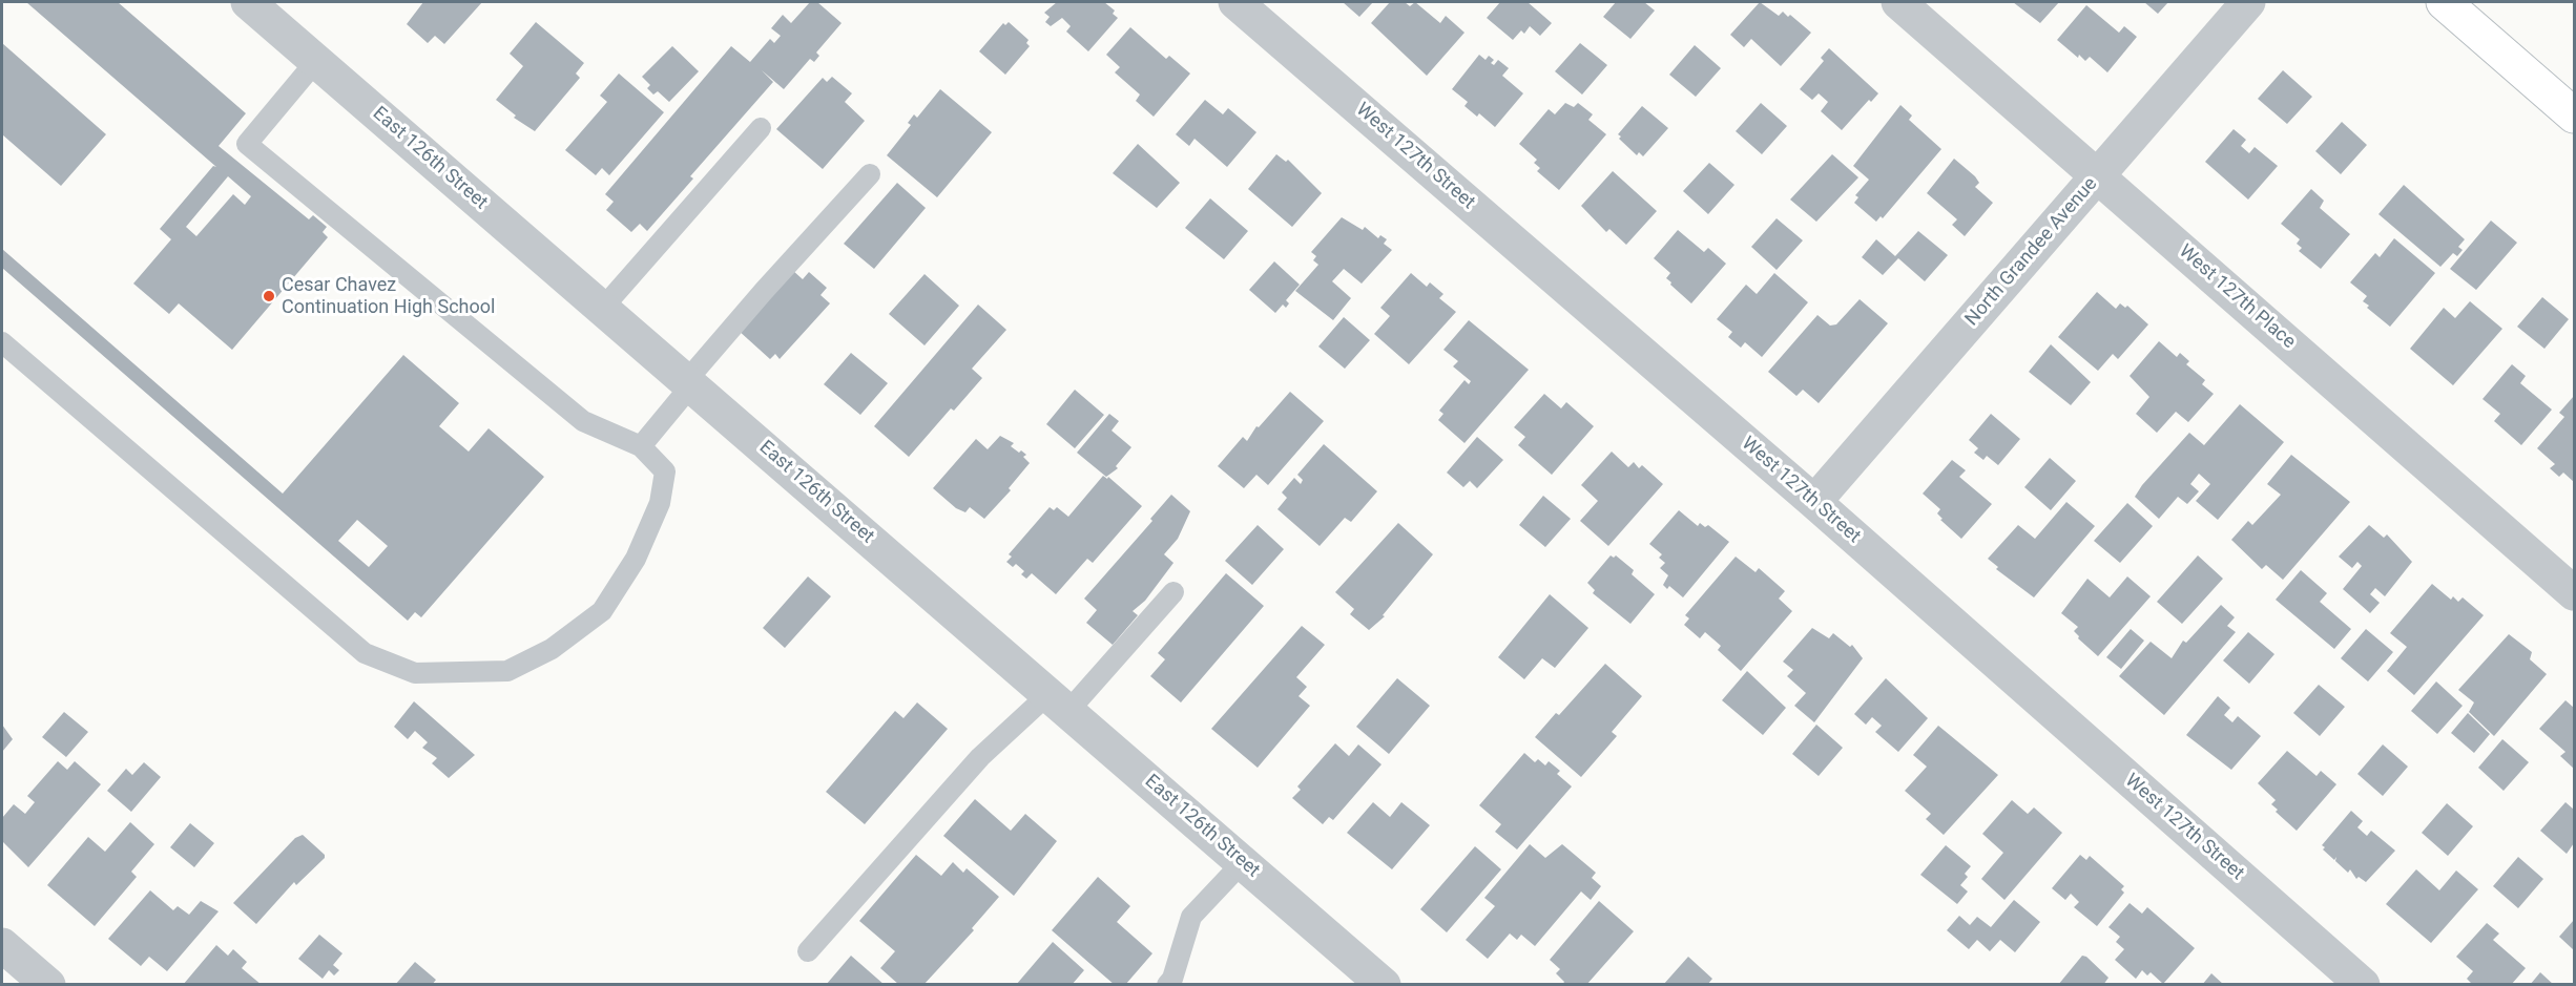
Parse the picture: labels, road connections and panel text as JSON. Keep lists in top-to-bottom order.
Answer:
{
  "streets": {
    "street": [
      "West 127th Street",
      "East 126th Street",
      "North Grandee Avenue",
      "West 127th Place"
    ]
  },
  "crossings": [
    ["West 127th Street", "North Grandee Avenue"],
    ["North Grandee Avenue", "West 127th Place"]
  ],
  "places": ["Cesar Chavez Continuation High School"]
}
